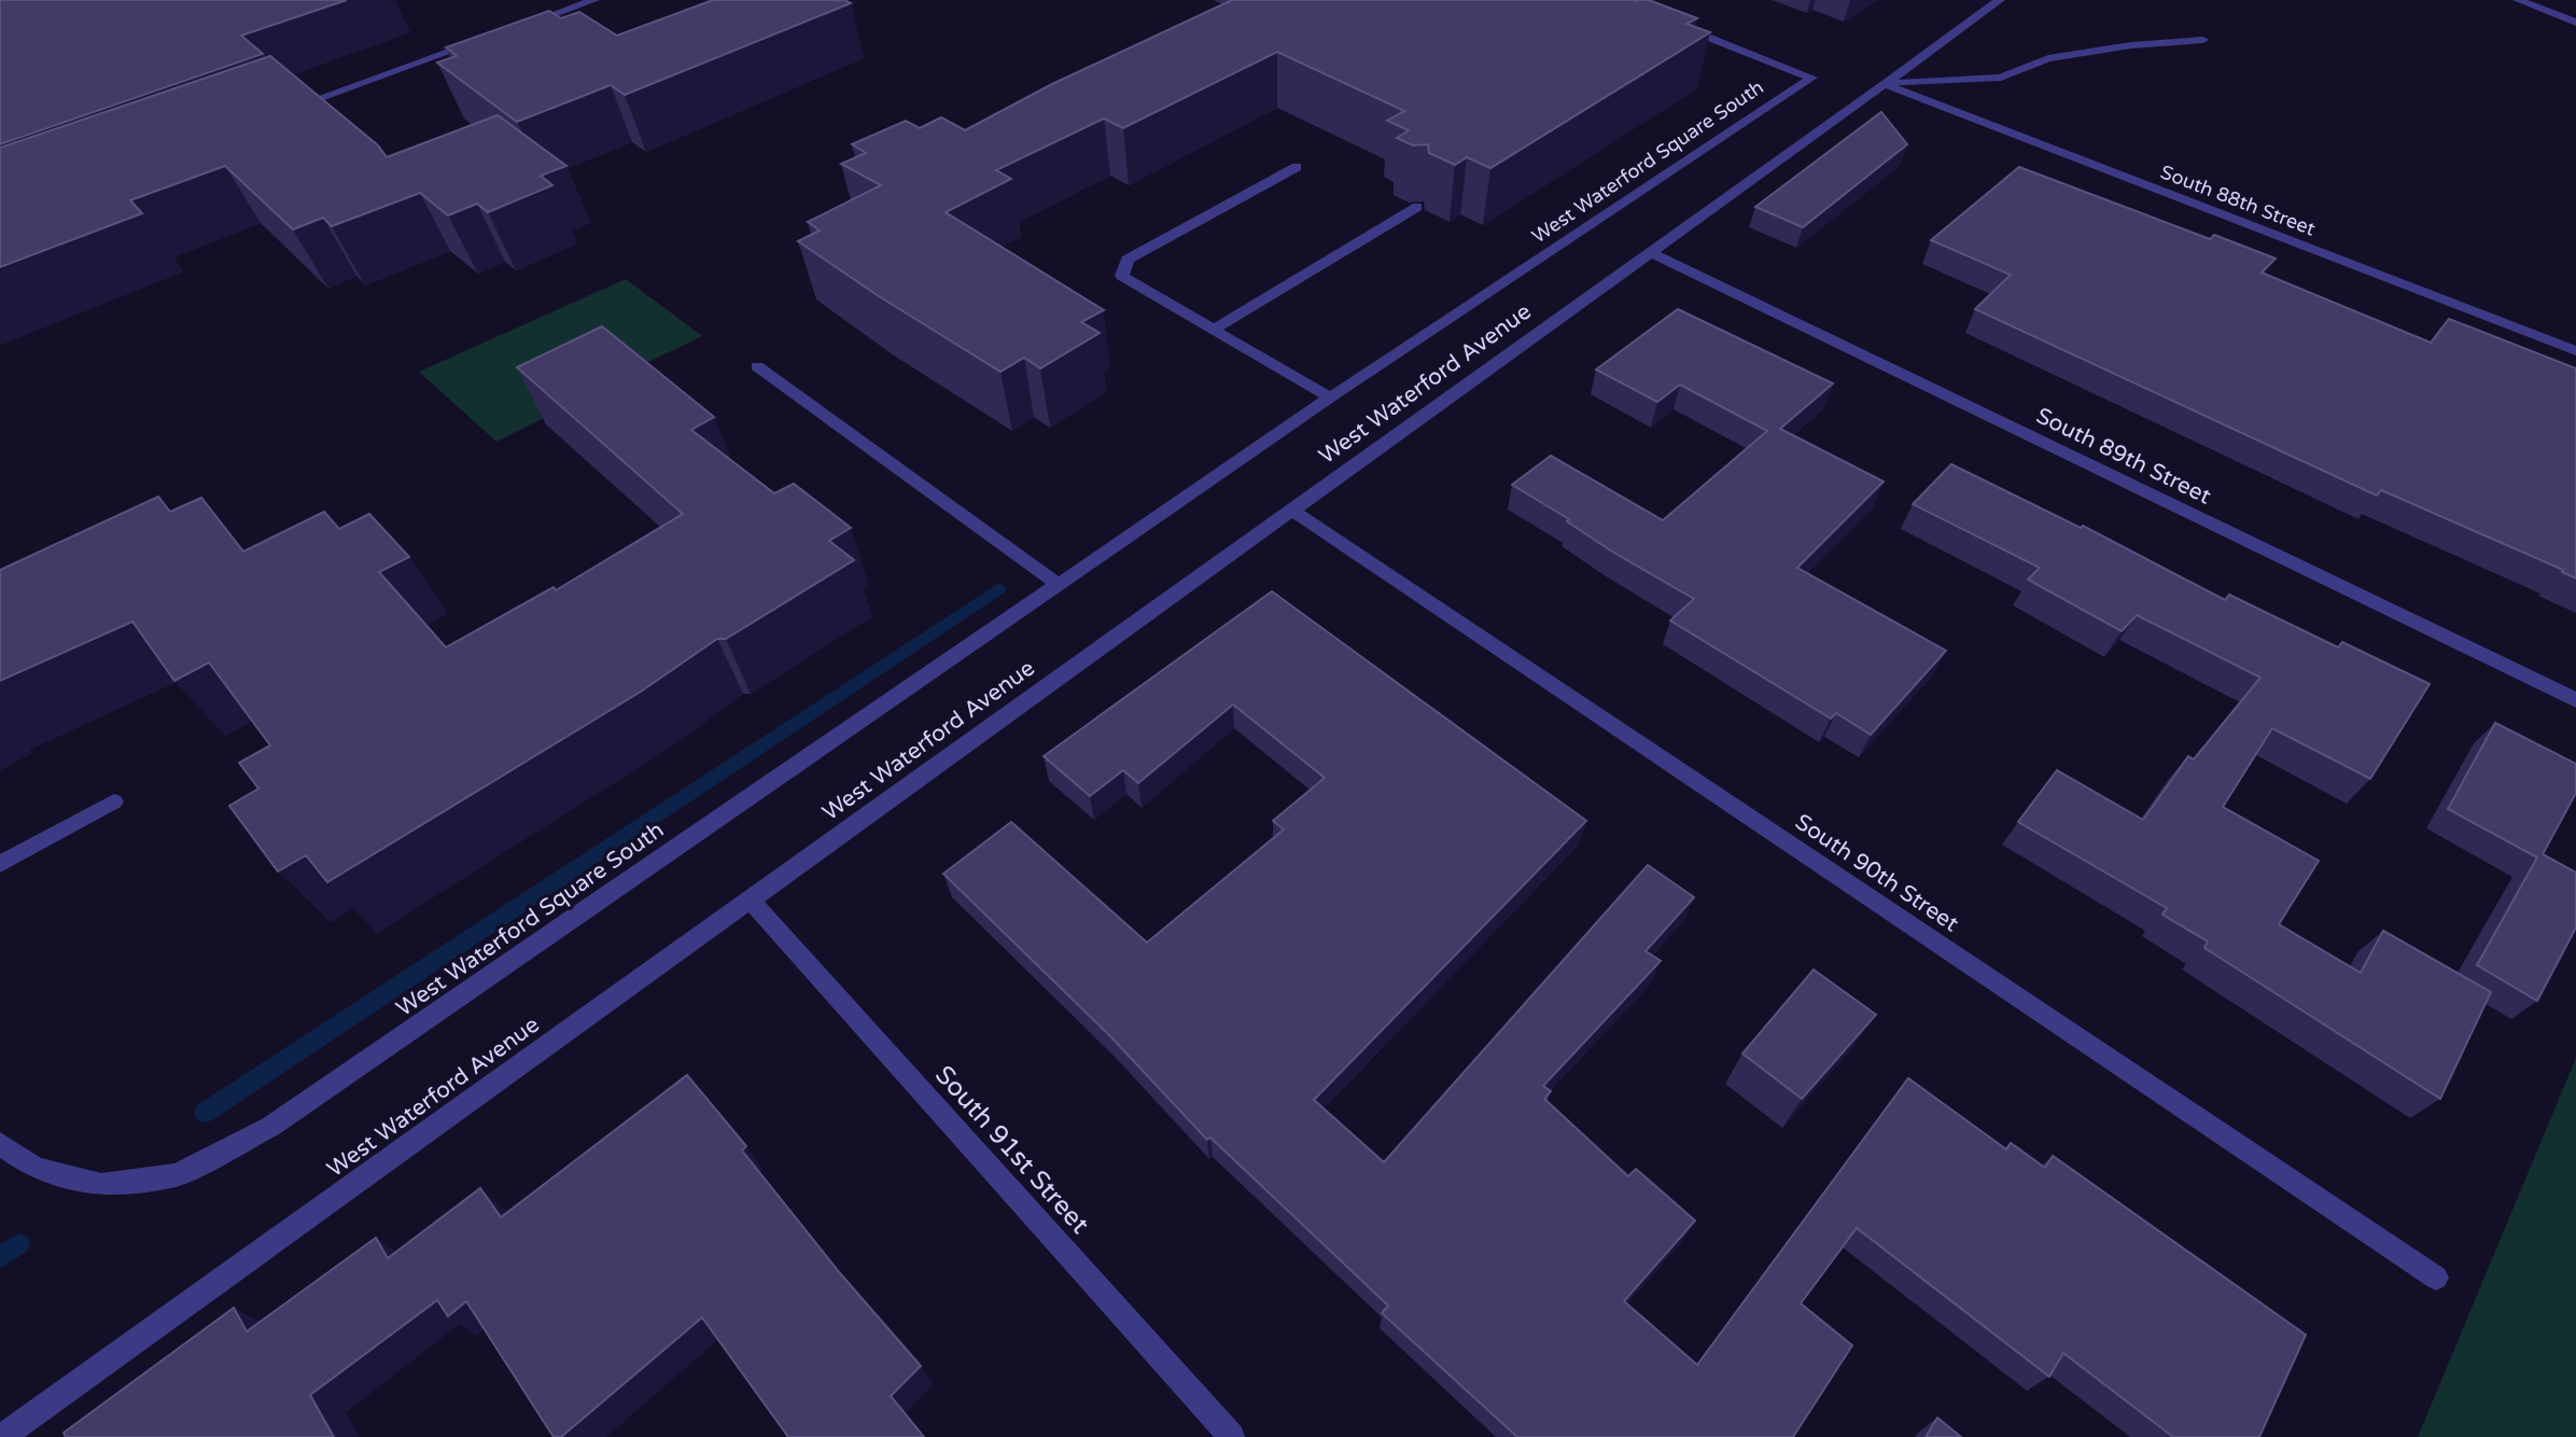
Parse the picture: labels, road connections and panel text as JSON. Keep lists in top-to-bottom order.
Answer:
{
  "streets": {
    "street": [
      "West Waterford Square South",
      "South 88th Street",
      "West Waterford Avenue",
      "South 89th Street",
      "South 90th Street",
      "South 91st Street"
    ]
  },
  "crossings": [
    ["South 88th Street", "West Waterford Avenue"],
    ["West Waterford Avenue", "South 89th Street"],
    ["West Waterford Avenue", "South 90th Street"],
    ["West Waterford Avenue", "South 91st Street"]
  ]
}
